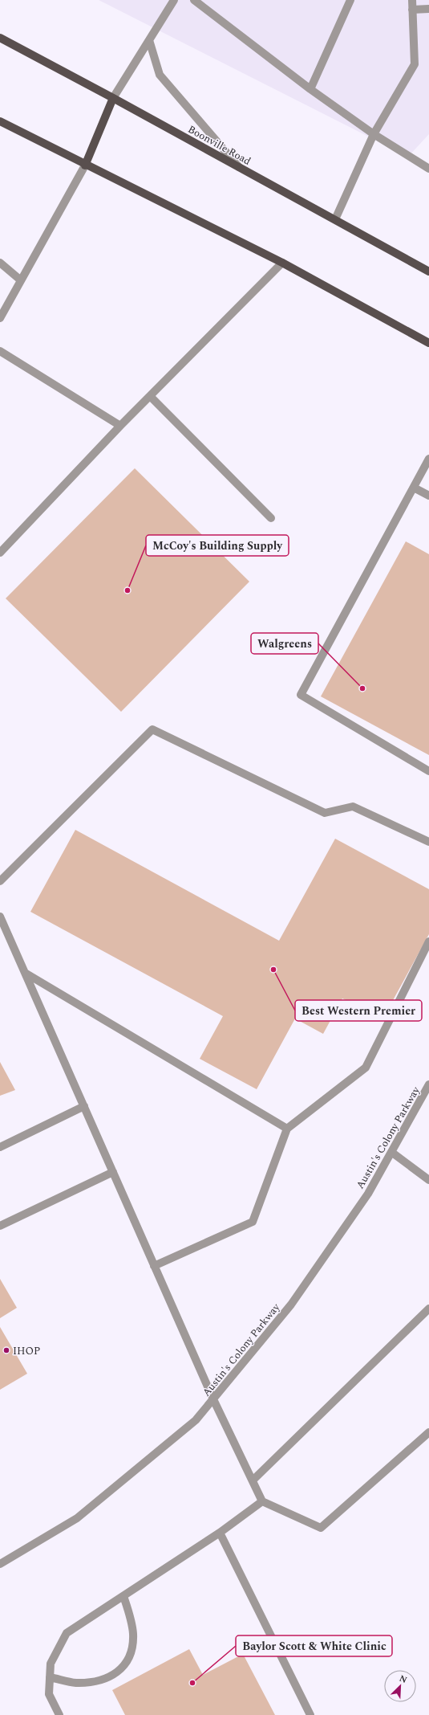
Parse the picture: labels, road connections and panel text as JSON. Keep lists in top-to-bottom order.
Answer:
{
  "streets": {
    "main road": ["Boonville Road"],
    "street": ["Austin's Colony Parkway"]
  },
  "places": [
    "McCoy's Building Supply",
    "Walgreens",
    "Best Western Premier",
    "IHOP",
    "Baylor Scott & White Clinic"
  ],
  "north": "top right"
}
